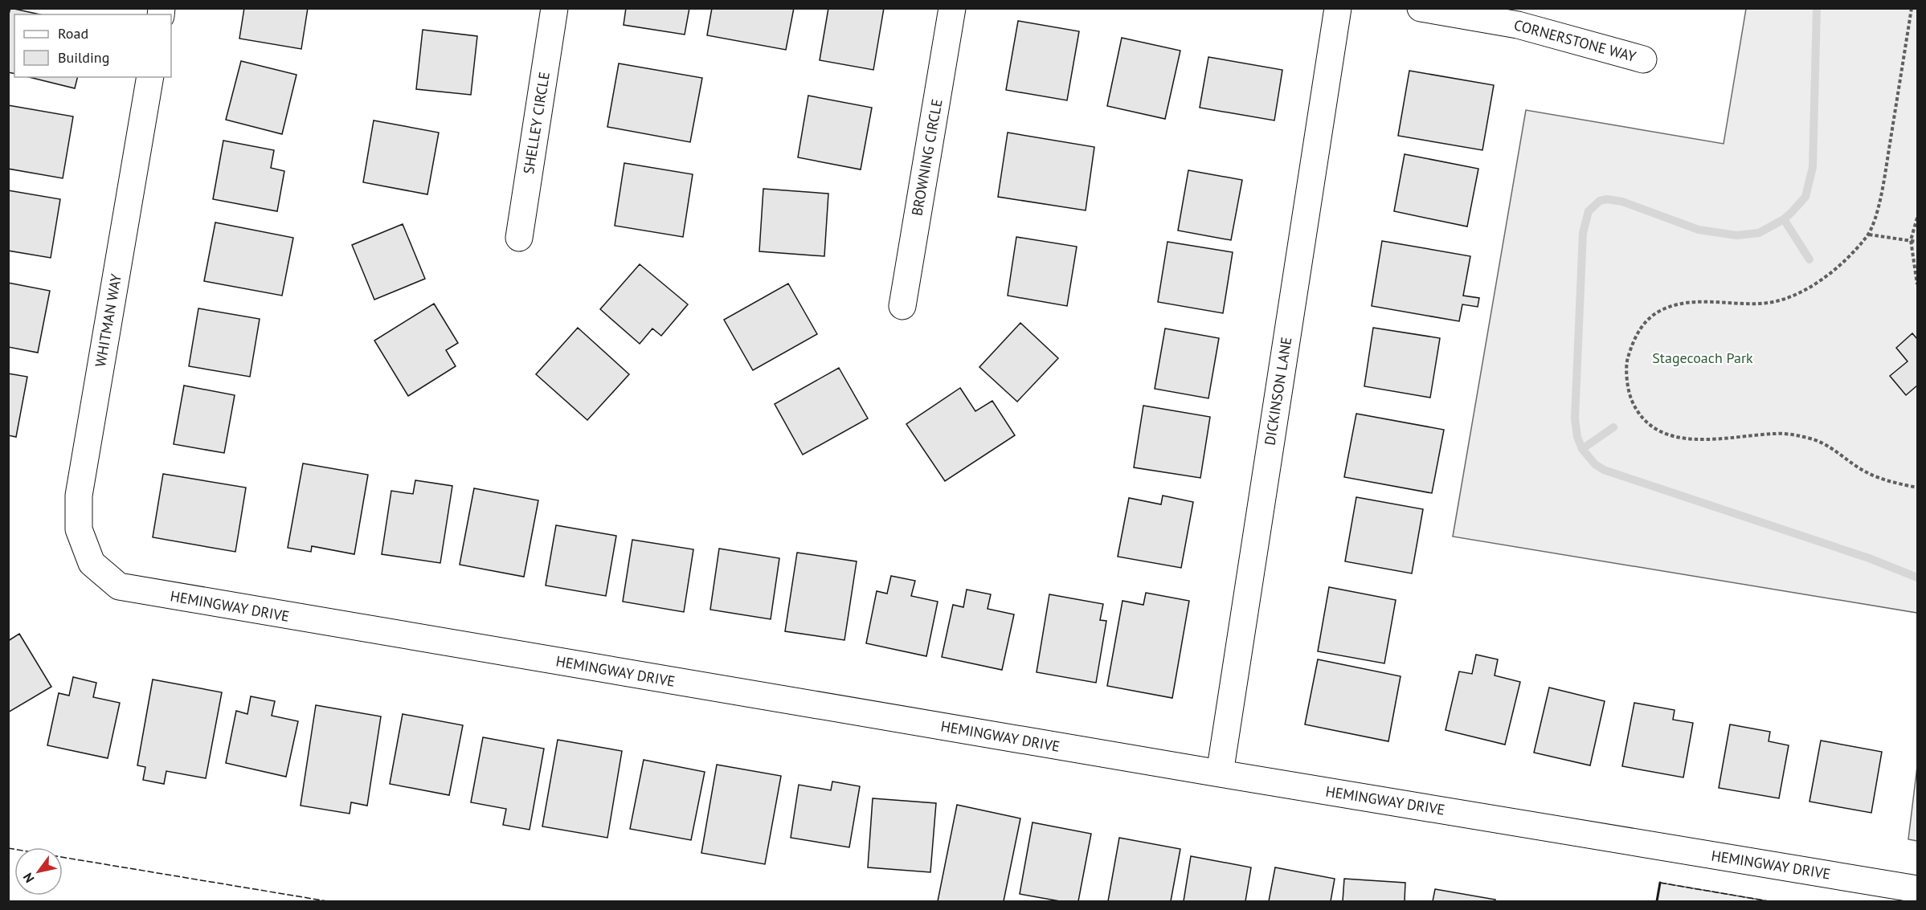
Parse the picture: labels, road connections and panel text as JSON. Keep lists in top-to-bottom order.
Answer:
{
  "streets": {
    "street": [
      "CORNERSTONE WAY",
      "SHELLEY CIRCLE",
      "BROWNING CIRCLE",
      "WHITMAN WAY",
      "DICKINSON LANE",
      "HEMINGWAY DRIVE"
    ]
  },
  "crossings": [
    ["WHITMAN WAY", "HEMINGWAY DRIVE"],
    ["DICKINSON LANE", "HEMINGWAY DRIVE"]
  ],
  "parks": ["Stagecoach Park"],
  "legend": ["Road", "Building"],
  "north": "bottom left"
}
